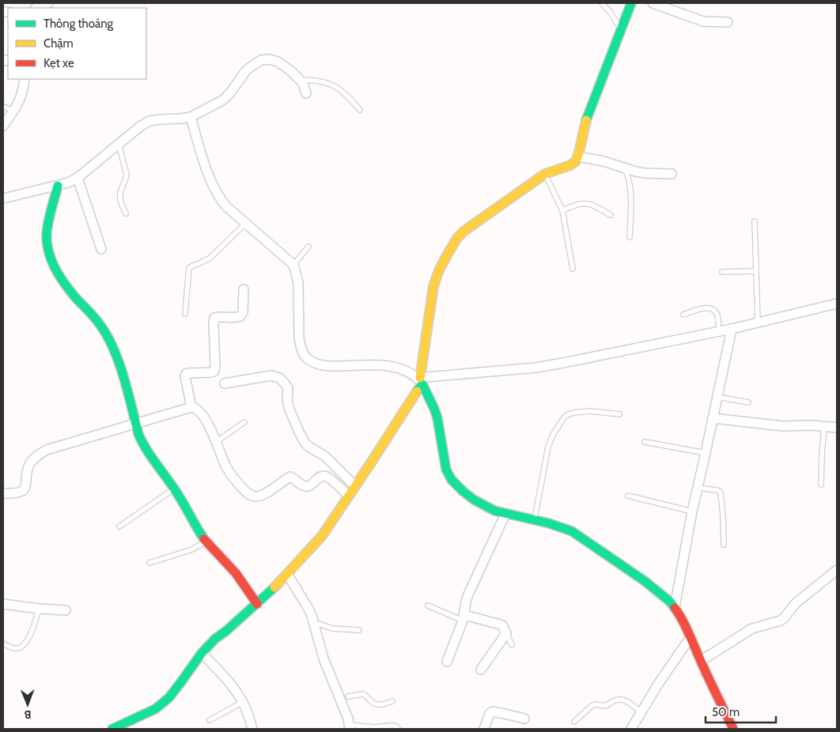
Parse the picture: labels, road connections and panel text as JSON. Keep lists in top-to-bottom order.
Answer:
{
  "legend": ["Thông thoáng", "Chậm", "Kẹt xe"],
  "scale_bar": "50 m",
  "north": "bottom"
}
